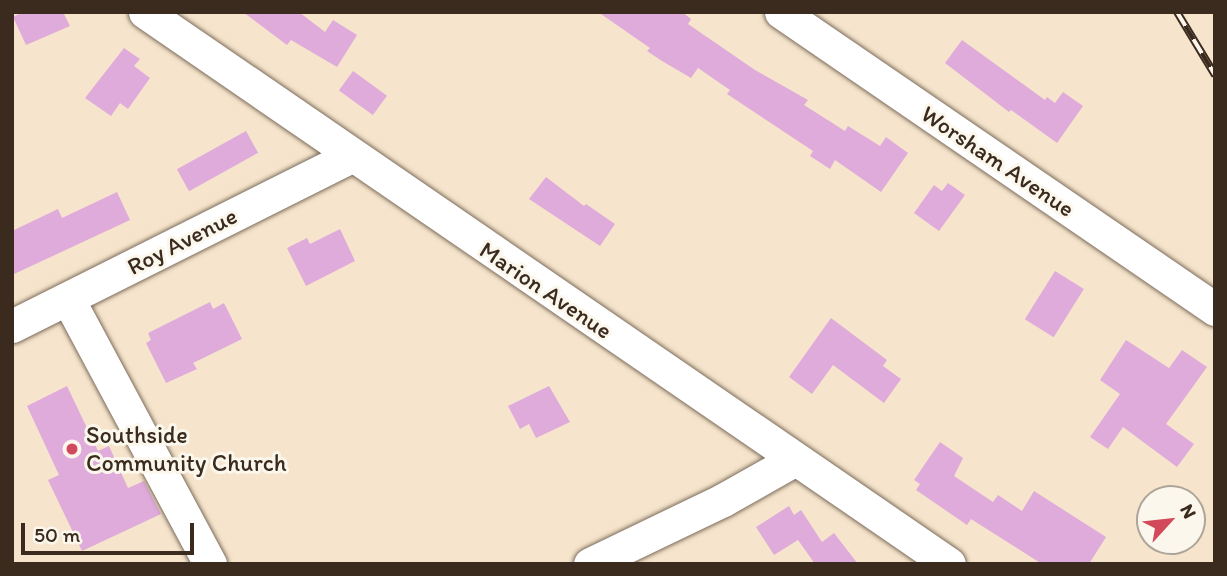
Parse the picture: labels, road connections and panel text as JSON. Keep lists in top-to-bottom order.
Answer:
{
  "streets": {
    "street": ["Worsham Avenue", "Roy Avenue", "Marion Avenue"]
  },
  "crossings": [
    ["Roy Avenue", "Marion Avenue"]
  ],
  "places": ["Southside Community Church"],
  "scale_bar": "50 m",
  "north": "top right"
}
